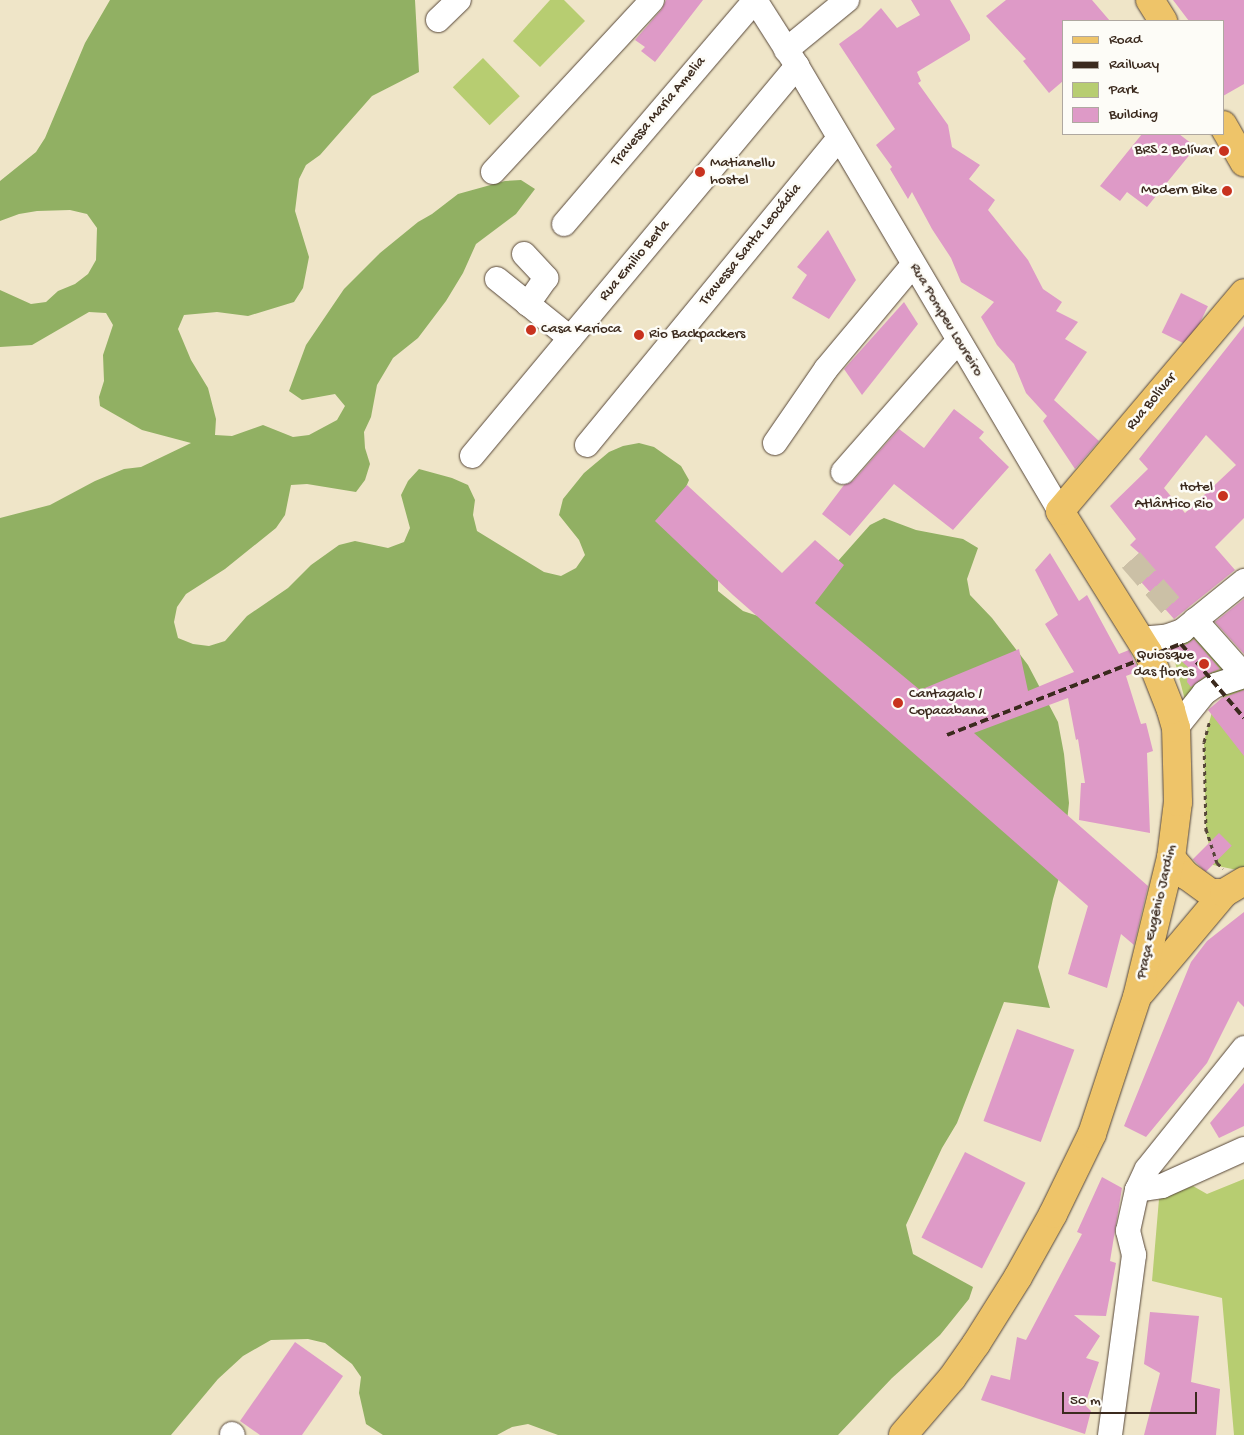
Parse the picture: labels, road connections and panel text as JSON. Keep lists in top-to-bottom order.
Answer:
{
  "streets": {
    "main road": ["Rua Pompeu Loureiro", "Rua Bolívar", "Praça Eugênio Jardim"],
    "street": ["Travessa Maria Amelia", "Travessa Santa Leocádia", "Rua Emilio Berla"]
  },
  "crossings": [
    ["Travessa Maria Amelia", "Rua Pompeu Loureiro"],
    ["Travessa Santa Leocádia", "Rua Pompeu Loureiro"],
    ["Rua Emilio Berla", "Rua Pompeu Loureiro"],
    ["Rua Pompeu Loureiro", "Rua Bolívar"],
    ["Rua Pompeu Loureiro", "Praça Eugênio Jardim"]
  ],
  "places": [
    "BRS 2 Bolívar",
    "Matianellu hostel",
    "Modern Bike",
    "Casa Karioca",
    "Rio Backpackers",
    "Hotel Atlântico Rio",
    "Quiosque das flores",
    "Cantagalo / Copacabana"
  ],
  "legend": [
    "Road",
    "Railway",
    "Park",
    "Building"
  ],
  "scale_bar": "50 m"
}
